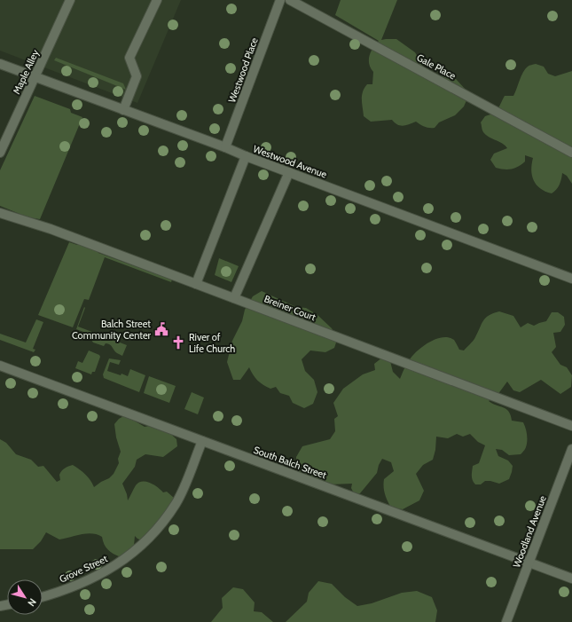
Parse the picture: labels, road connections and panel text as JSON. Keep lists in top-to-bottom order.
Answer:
{
  "streets": {
    "street": [
      "Gale Place",
      "Westwood Place",
      "Maple Alley",
      "Westwood Avenue",
      "Breiner Court",
      "South Balch Street",
      "Woodland Avenue",
      "Grove Street"
    ]
  },
  "crossings": [
    ["Westwood Place", "Westwood Avenue"],
    ["Maple Alley", "Westwood Avenue"],
    ["South Balch Street", "Woodland Avenue"],
    ["South Balch Street", "Grove Street"]
  ],
  "places": {
    "public building": ["Balch Street Community Center"],
    "church": ["River of Life Church"]
  },
  "north": "bottom right"
}
